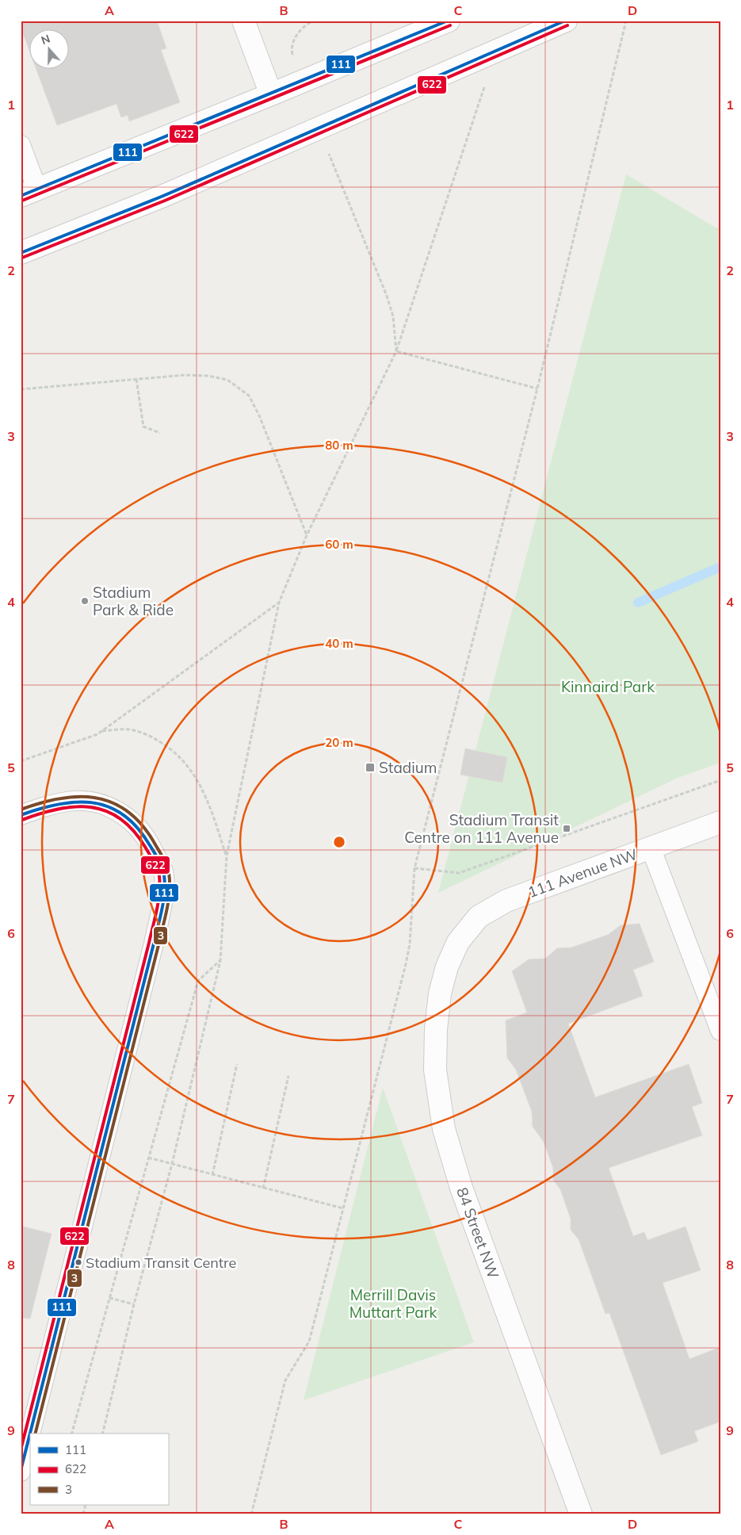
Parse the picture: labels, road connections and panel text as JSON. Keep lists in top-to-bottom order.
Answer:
{
  "streets": {
    "main road": ["111 Avenue NW", "84 Street NW"]
  },
  "crossings": [
    ["111 Avenue NW", "84 Street NW"]
  ],
  "parks": ["Kinnaird Park", "Merrill Davis Muttart Park"],
  "places": {
    "other": ["Stadium Park & Ride", "Stadium Transit Centre"],
    "transit": ["Stadium", "Stadium Transit Centre on 111 Avenue"]
  },
  "lines": ["transit line 111", "transit line 622", "transit line 3"],
  "legend": ["111", "622", "3"],
  "north": "top",
  "grid": {
    "columns": [
      "A",
      "B",
      "C",
      "D"
    ],
    "rows": [
      "1",
      "2",
      "3",
      "4",
      "5",
      "6",
      "7",
      "8",
      "9"
    ]
  },
  "rings": [
    "80 m",
    "60 m",
    "40 m",
    "20 m"
  ]
}
